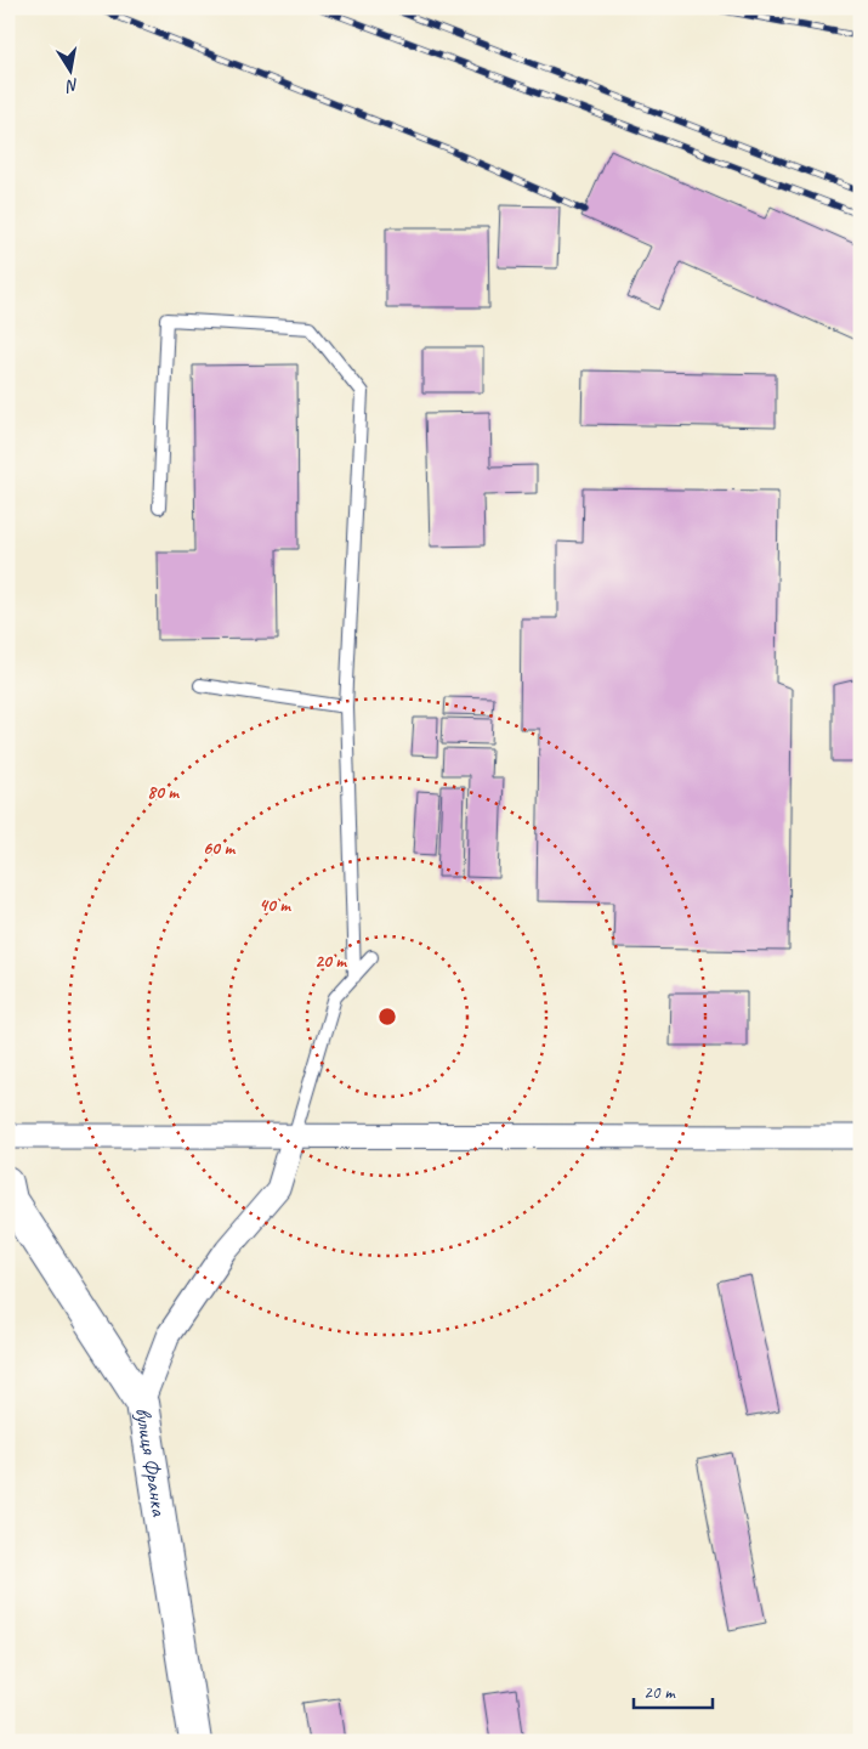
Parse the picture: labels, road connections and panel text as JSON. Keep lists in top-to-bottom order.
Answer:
{
  "streets": {
    "main road": ["вулиця Франка"]
  },
  "scale_bar": "20 m",
  "north": "bottom",
  "rings": [
    "80 m",
    "60 m",
    "40 m",
    "20 m"
  ]
}
